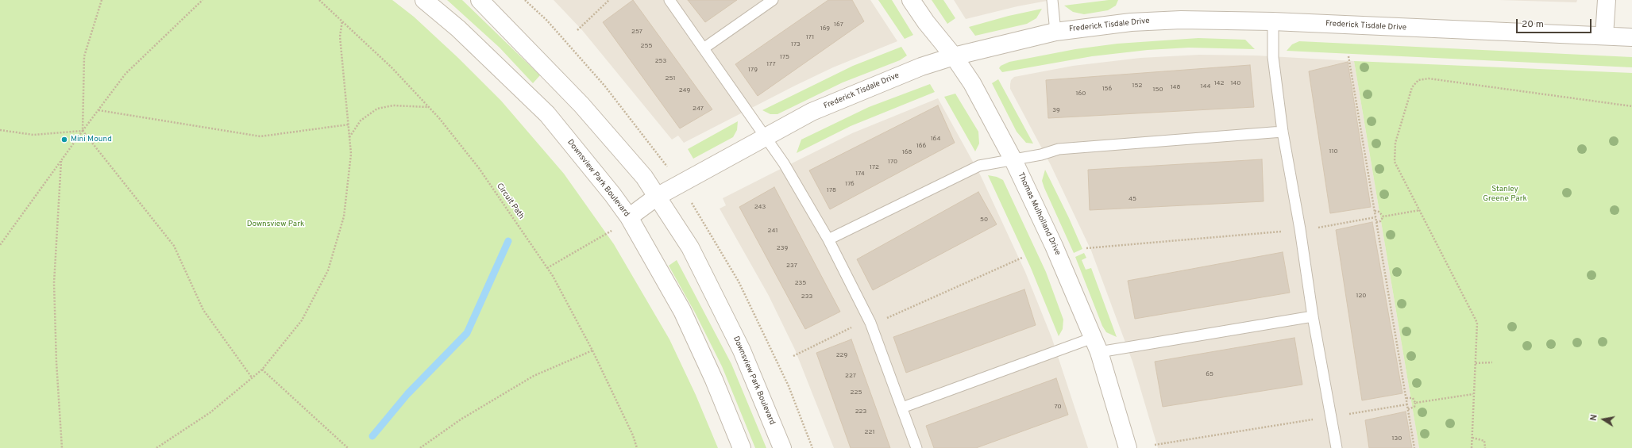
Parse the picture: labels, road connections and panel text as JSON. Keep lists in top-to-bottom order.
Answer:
{
  "streets": {
    "street": ["Frederick Tisdale Drive", "Downsview Park Boulevard", "Thomas Mulholland Drive"],
    "path": ["Circuit Path"]
  },
  "crossings": [
    ["Frederick Tisdale Drive", "Downsview Park Boulevard"],
    ["Frederick Tisdale Drive", "Thomas Mulholland Drive"]
  ],
  "parks": ["Stanley Greene Park", "Downsview Park"],
  "places": ["Mini Mound"],
  "house_numbers": [
    "167",
    "169",
    "257",
    "171",
    "173",
    "255",
    "175",
    "253",
    "177",
    "179",
    "251",
    "142",
    "140",
    "152",
    "144",
    "148",
    "156",
    "150",
    "249",
    "160",
    "247",
    "39",
    "164",
    "166",
    "110",
    "168",
    "170",
    "172",
    "174",
    "176",
    "178",
    "45",
    "243",
    "50",
    "241",
    "239",
    "237",
    "235",
    "120",
    "233",
    "229",
    "65",
    "227",
    "225",
    "70",
    "223",
    "221",
    "130"
  ],
  "scale_bar": "20 m",
  "north": "left"
}
